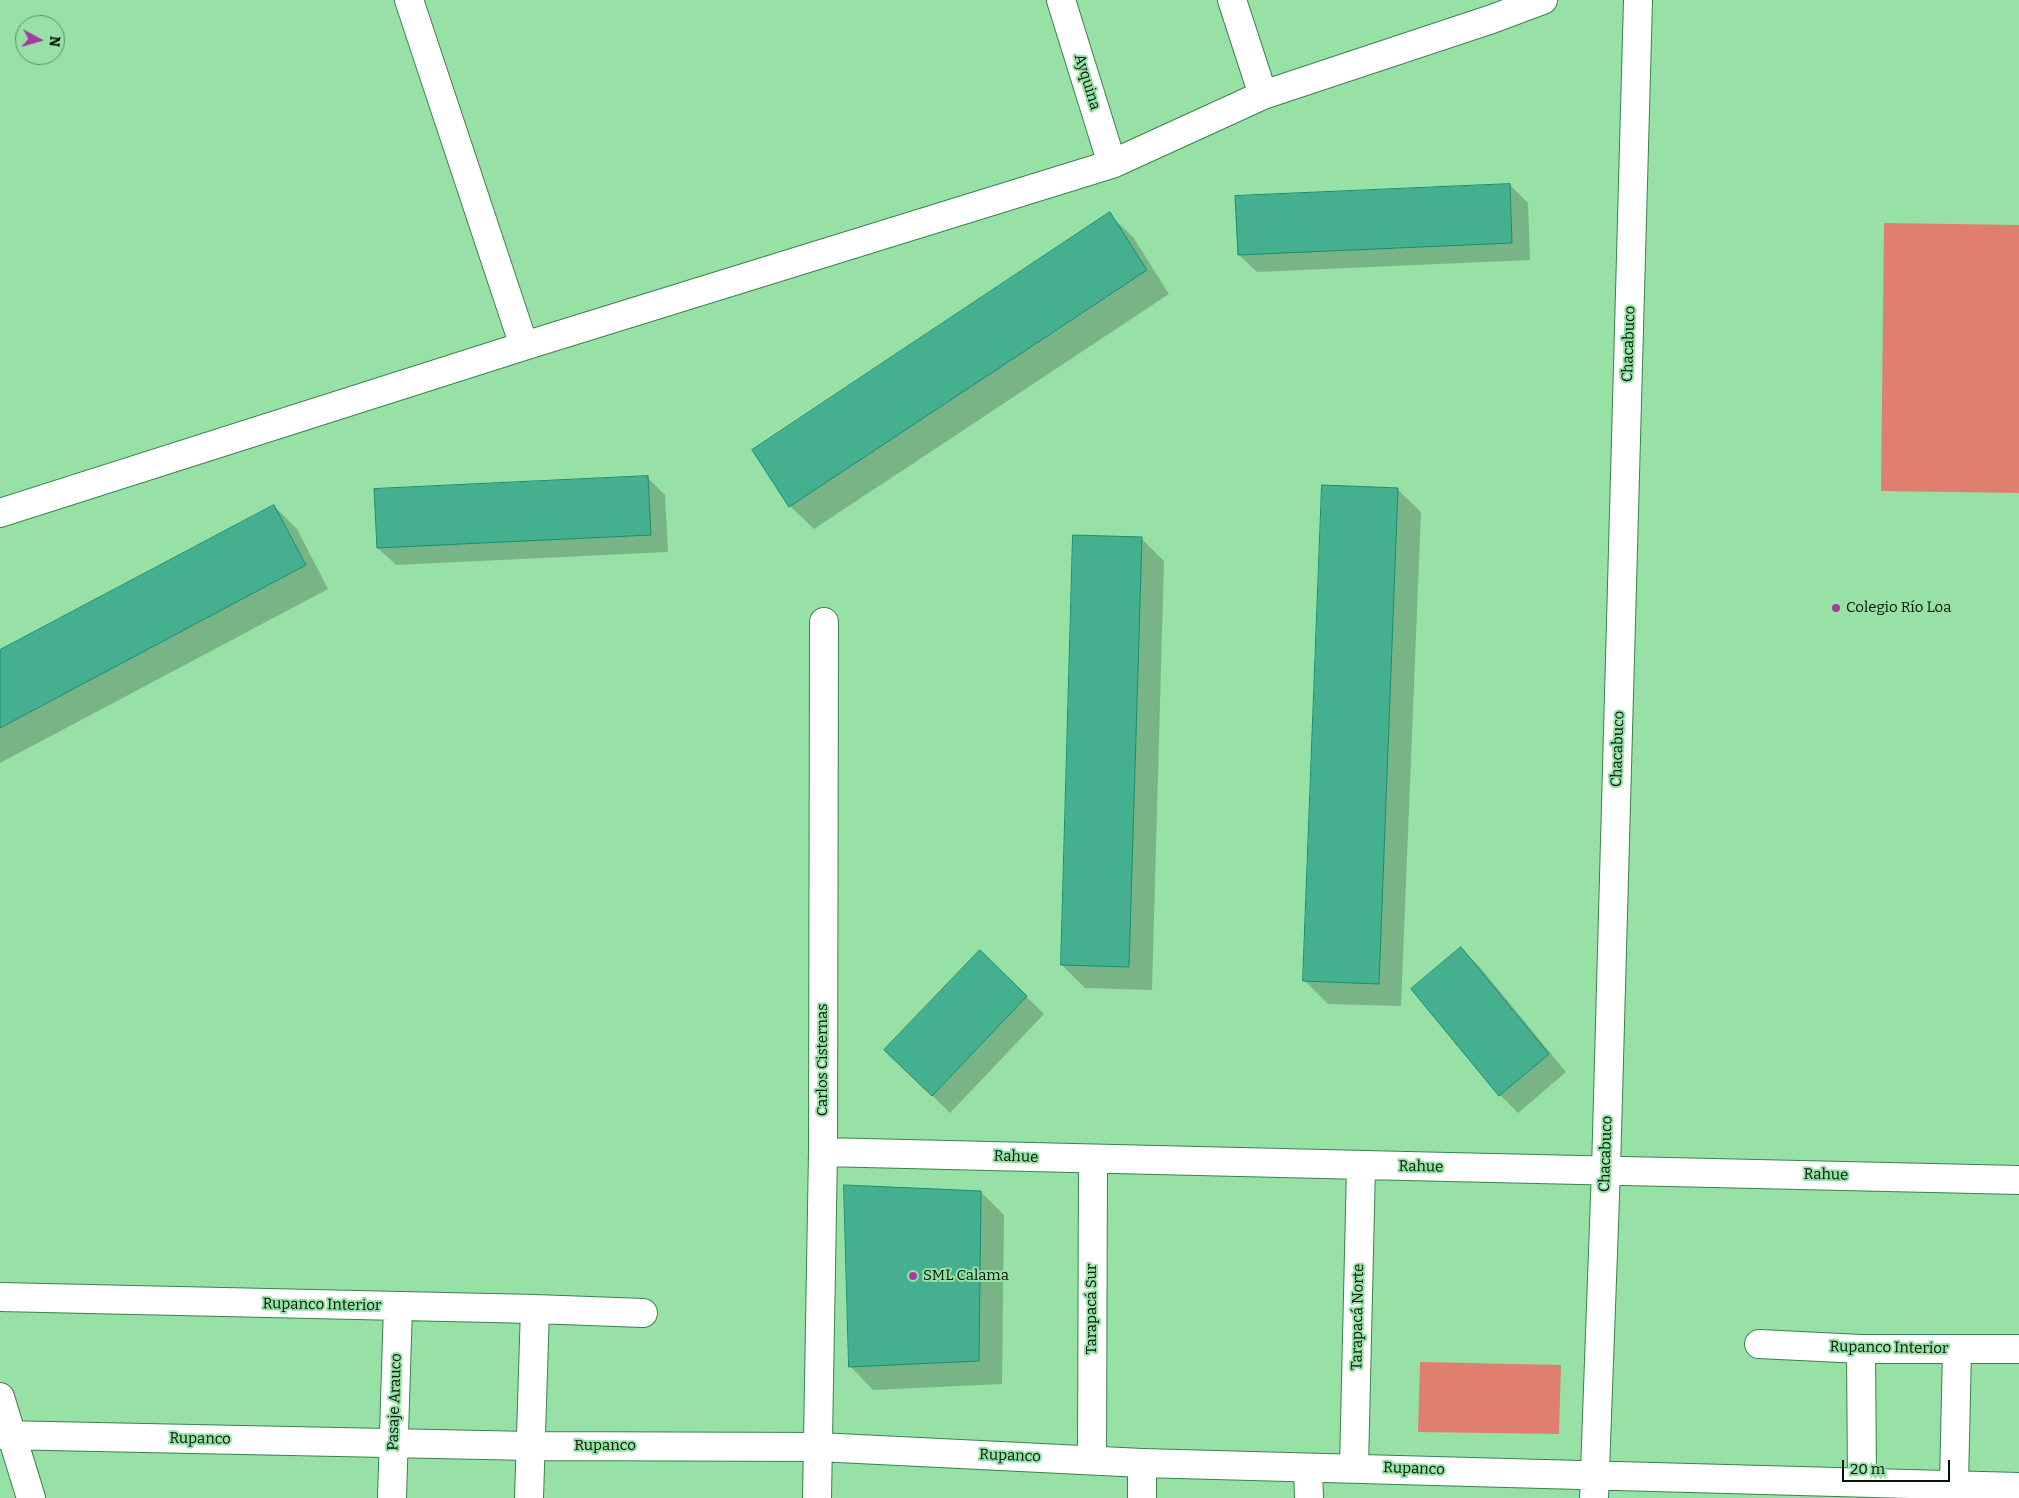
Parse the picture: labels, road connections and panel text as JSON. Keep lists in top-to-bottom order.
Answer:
{
  "streets": {
    "street": [
      "Ayquina",
      "Chacabuco",
      "Carlos Cisternas",
      "Rahue",
      "Rupanco Interior",
      "Tarapacá Sur",
      "Tarapacá Norte",
      "Pasaje Arauco",
      "Rupanco"
    ]
  },
  "crossings": [
    ["Chacabuco", "Rahue"],
    ["Chacabuco", "Rupanco"],
    ["Carlos Cisternas", "Rahue"],
    ["Carlos Cisternas", "Rupanco"],
    ["Rahue", "Tarapacá Sur"],
    ["Rahue", "Tarapacá Norte"],
    ["Rupanco Interior", "Pasaje Arauco"],
    ["Tarapacá Sur", "Rupanco"],
    ["Tarapacá Norte", "Rupanco"],
    ["Pasaje Arauco", "Rupanco"]
  ],
  "places": ["Colegio Río Loa", "SML Calama"],
  "scale_bar": "20 m",
  "north": "right"
}
